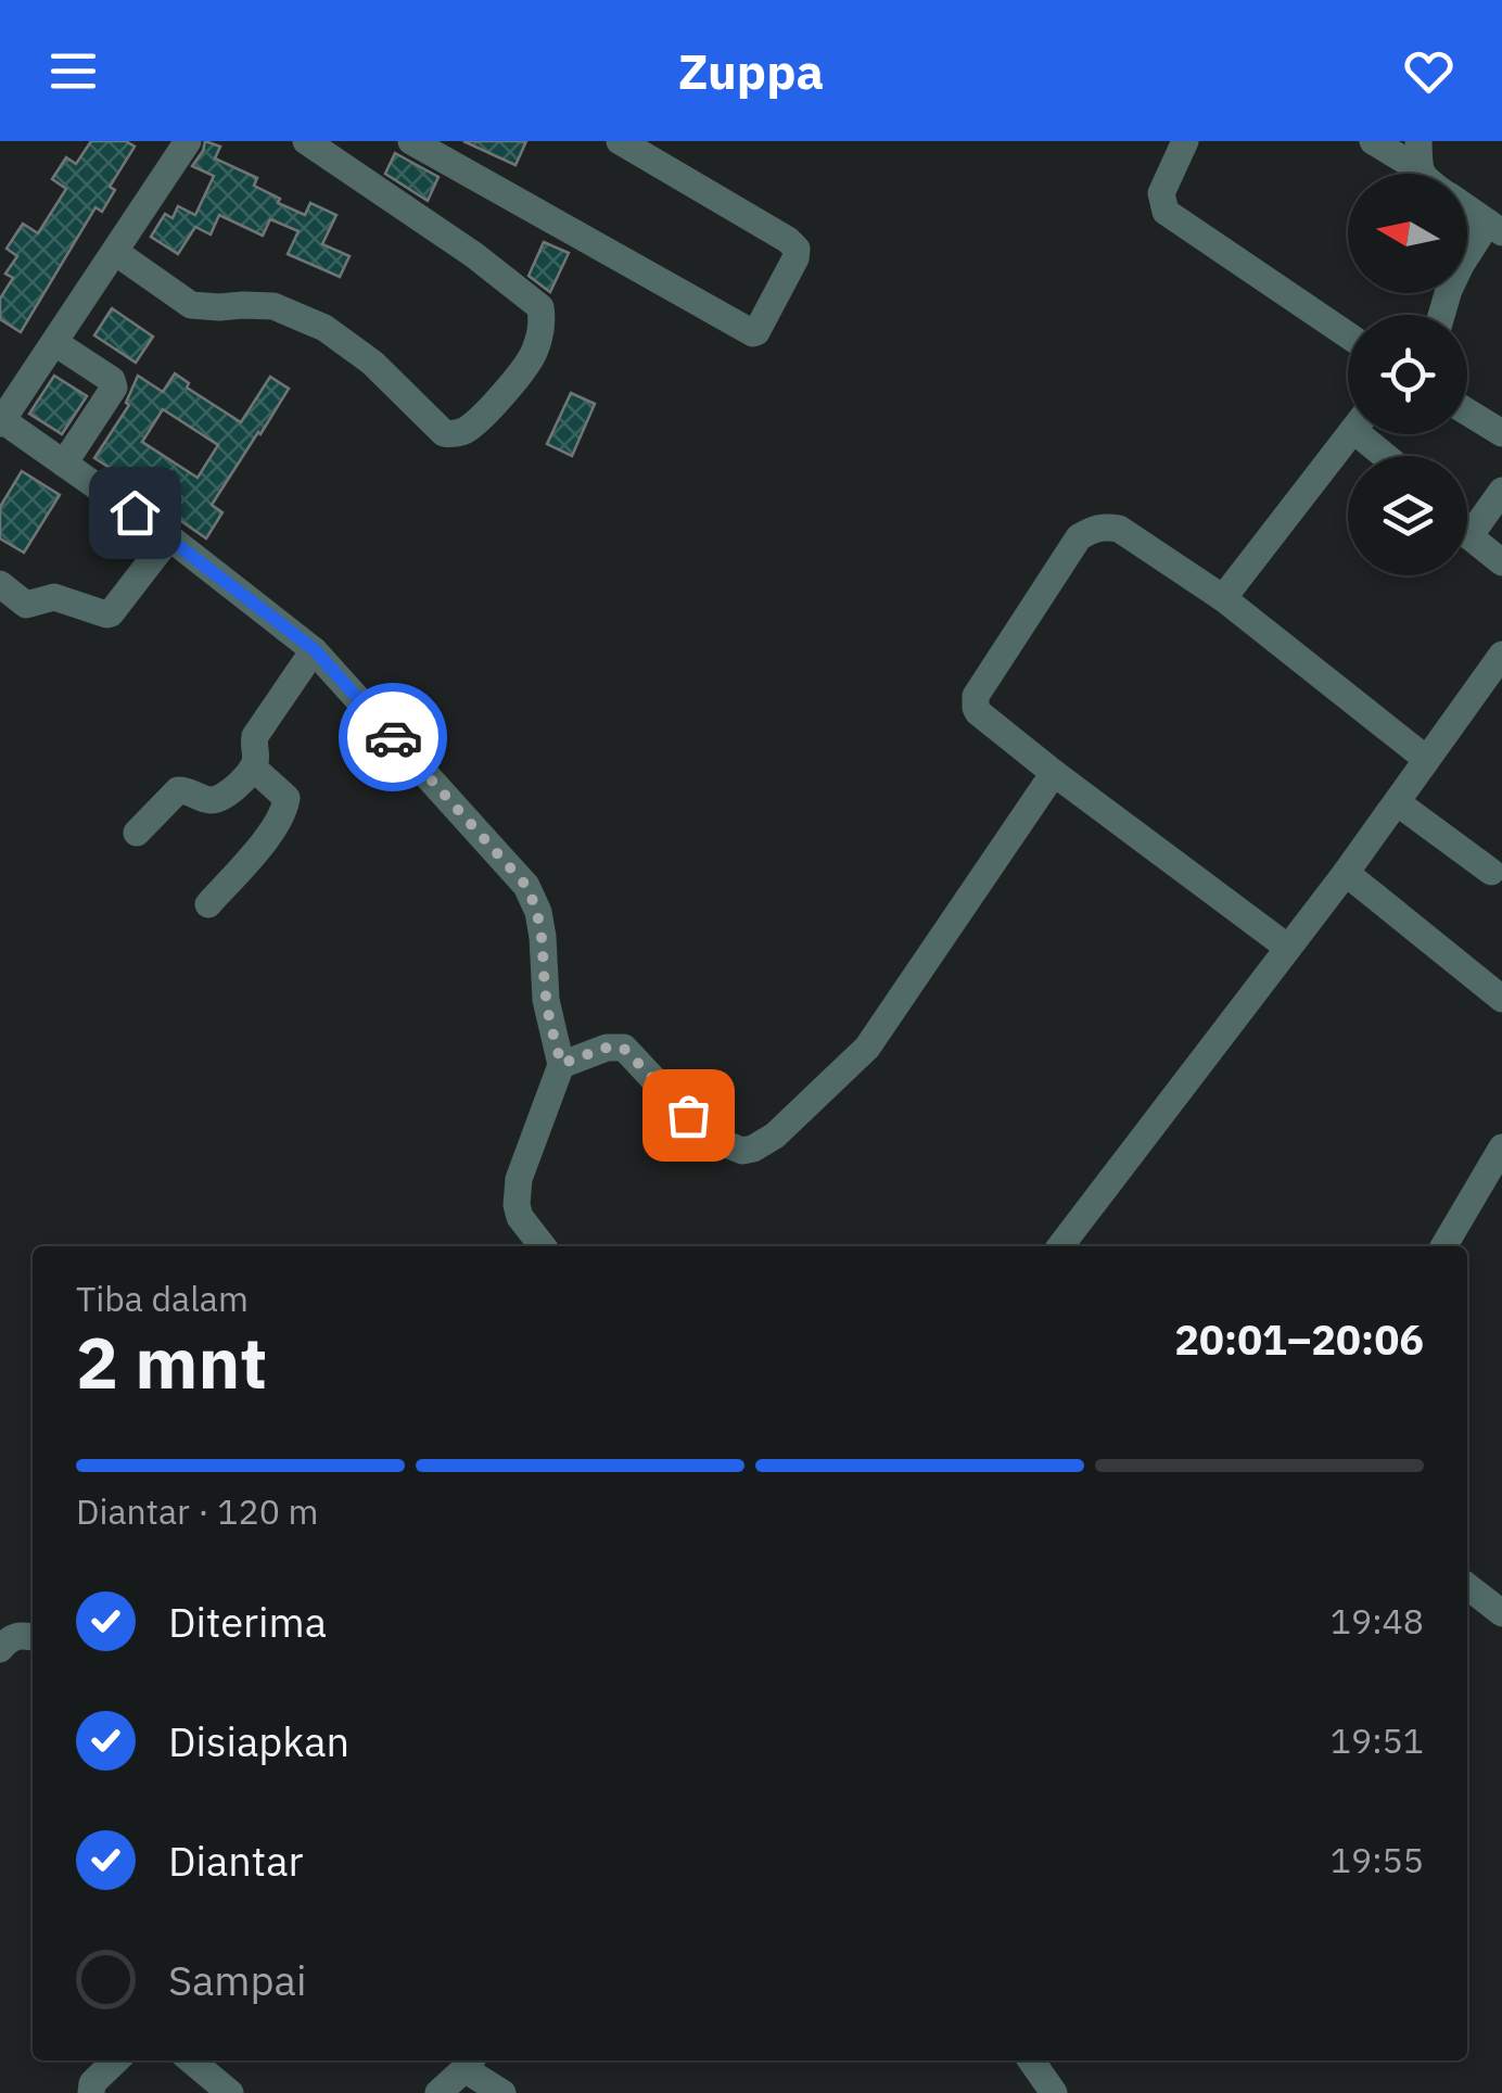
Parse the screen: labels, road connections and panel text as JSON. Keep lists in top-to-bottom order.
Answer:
{
  "north": "left",
  "page": {
    "header": "Zuppa",
    "heading": ["2 mnt", "Tiba dalam", "20:01–20:06"],
    "bar": "Diantar · 120 m",
    "list": [
      ["Diterima", "19:48"],
      ["Disiapkan", "19:51"],
      ["Diantar", "19:55"],
      "Sampai"
    ]
  }
}
